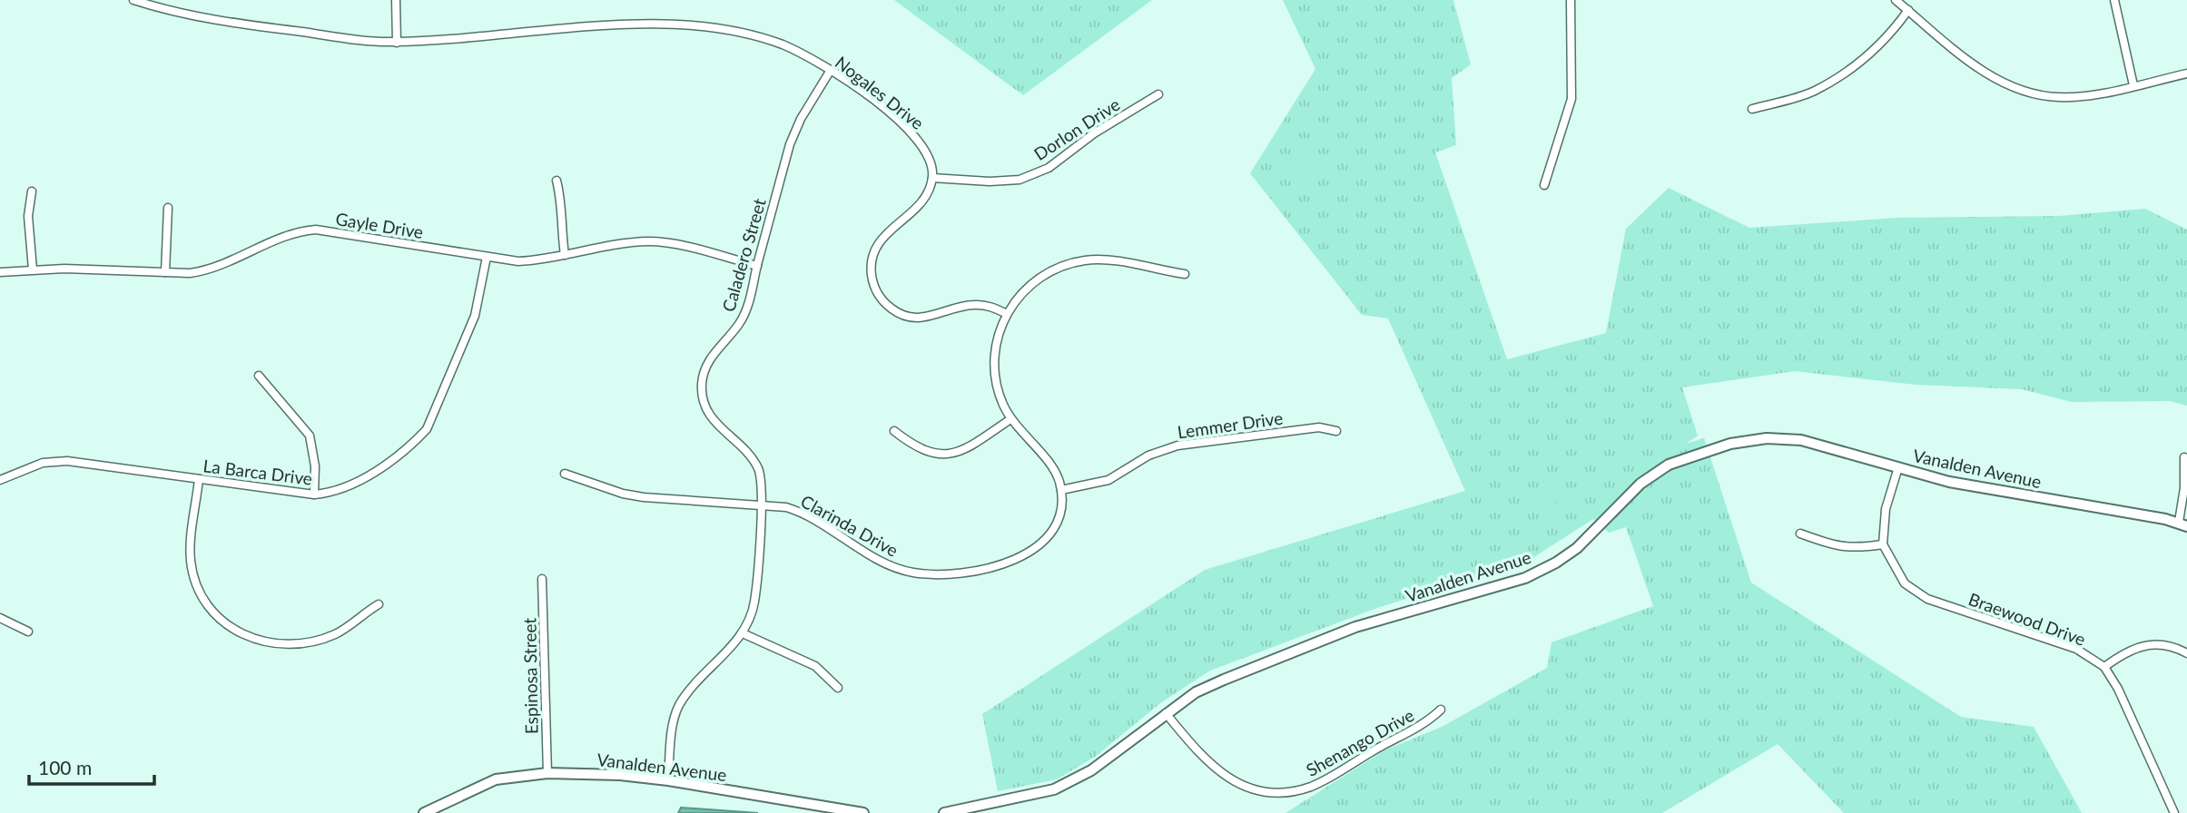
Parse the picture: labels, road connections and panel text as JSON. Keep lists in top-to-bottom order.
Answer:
{
  "streets": {
    "main road": ["Vanalden Avenue"],
    "street": [
      "Nogales Drive",
      "Dorlon Drive",
      "Gayle Drive",
      "Caladero Street",
      "Lemmer Drive",
      "La Barca Drive",
      "Clarinda Drive",
      "Braewood Drive",
      "Espinosa Street",
      "Shenango Drive"
    ]
  },
  "crossings": [
    ["Nogales Drive", "Dorlon Drive"],
    ["Nogales Drive", "Caladero Street"],
    ["Gayle Drive", "Caladero Street"],
    ["Gayle Drive", "La Barca Drive"],
    ["Caladero Street", "Vanalden Avenue"],
    ["Caladero Street", "Clarinda Drive"],
    ["Lemmer Drive", "Clarinda Drive"],
    ["Vanalden Avenue", "Espinosa Street"],
    ["Vanalden Avenue", "Shenango Drive"]
  ],
  "scale_bar": "100 m"
}
